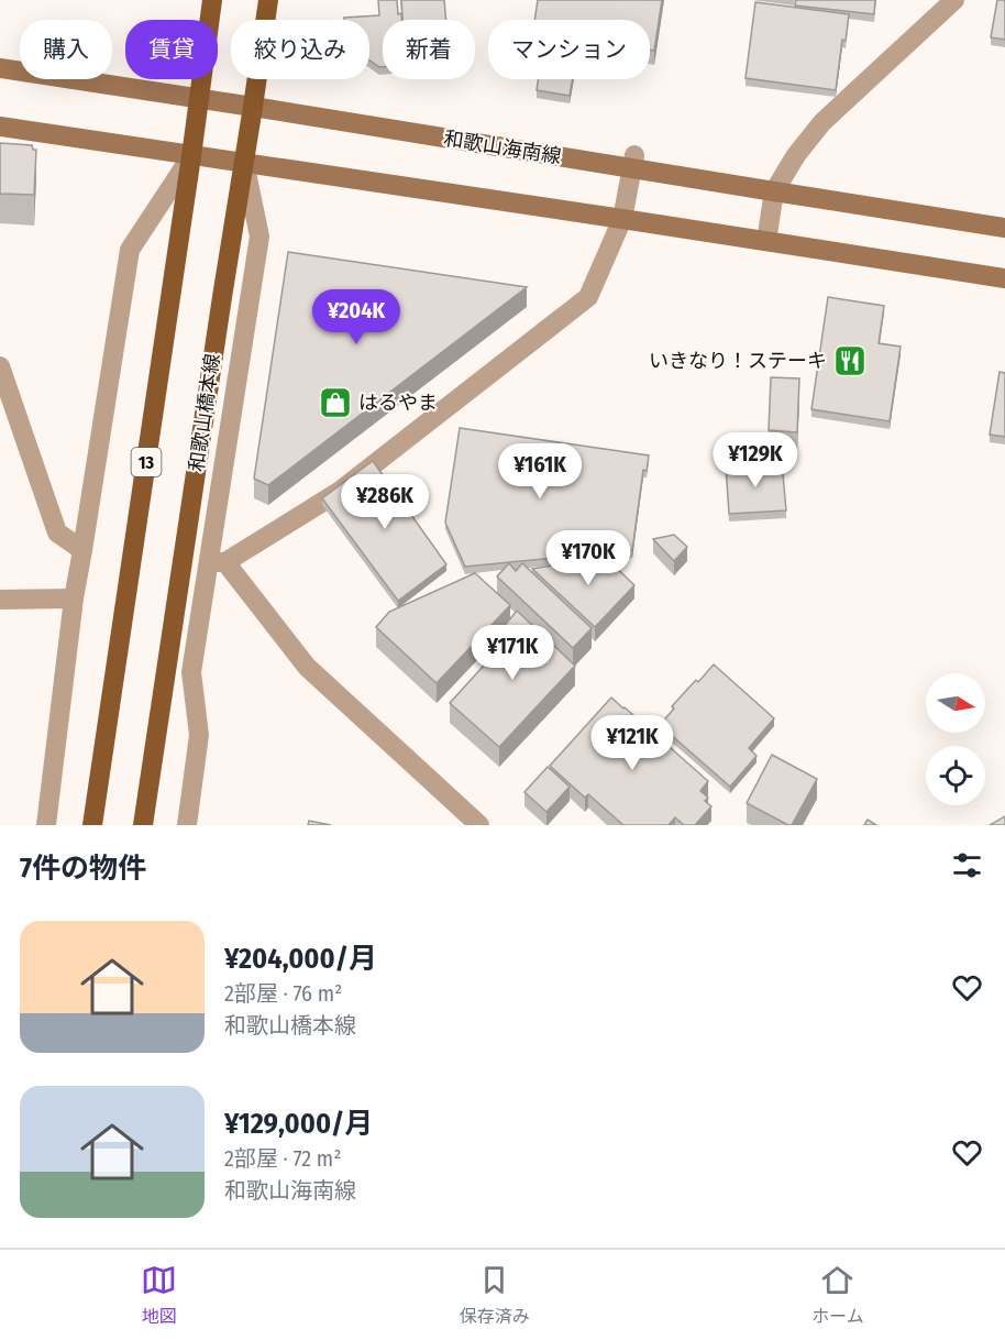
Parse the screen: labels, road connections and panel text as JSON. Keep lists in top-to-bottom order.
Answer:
{
  "streets": {
    "main road": ["和歌山海南線", "和歌山橋本線", "13"]
  },
  "crossings": [
    ["和歌山海南線", "和歌山橋本線"],
    ["和歌山海南線", "13"]
  ],
  "places": {
    "restaurant": ["いきなり！ステーキ"],
    "shop": ["はるやま"]
  },
  "north": "right",
  "page": {
    "chip": [
      "購入",
      "賃貸",
      "絞り込み",
      "新着",
      "マンション"
    ],
    "price": [
      "¥204K",
      "¥129K",
      "¥161K",
      "¥286K",
      "¥170K",
      "¥171K",
      "¥121K"
    ],
    "heading": "7件の物件",
    "list": [
      {
        "name": "¥204,000/月",
        "note": "2部屋 · 76 m² · 和歌山橋本線"
      },
      {
        "name": "¥129,000/月",
        "note": "2部屋 · 72 m² · 和歌山海南線"
      }
    ],
    "tabs": ["地図", "保存済み", "ホーム"]
  }
}
